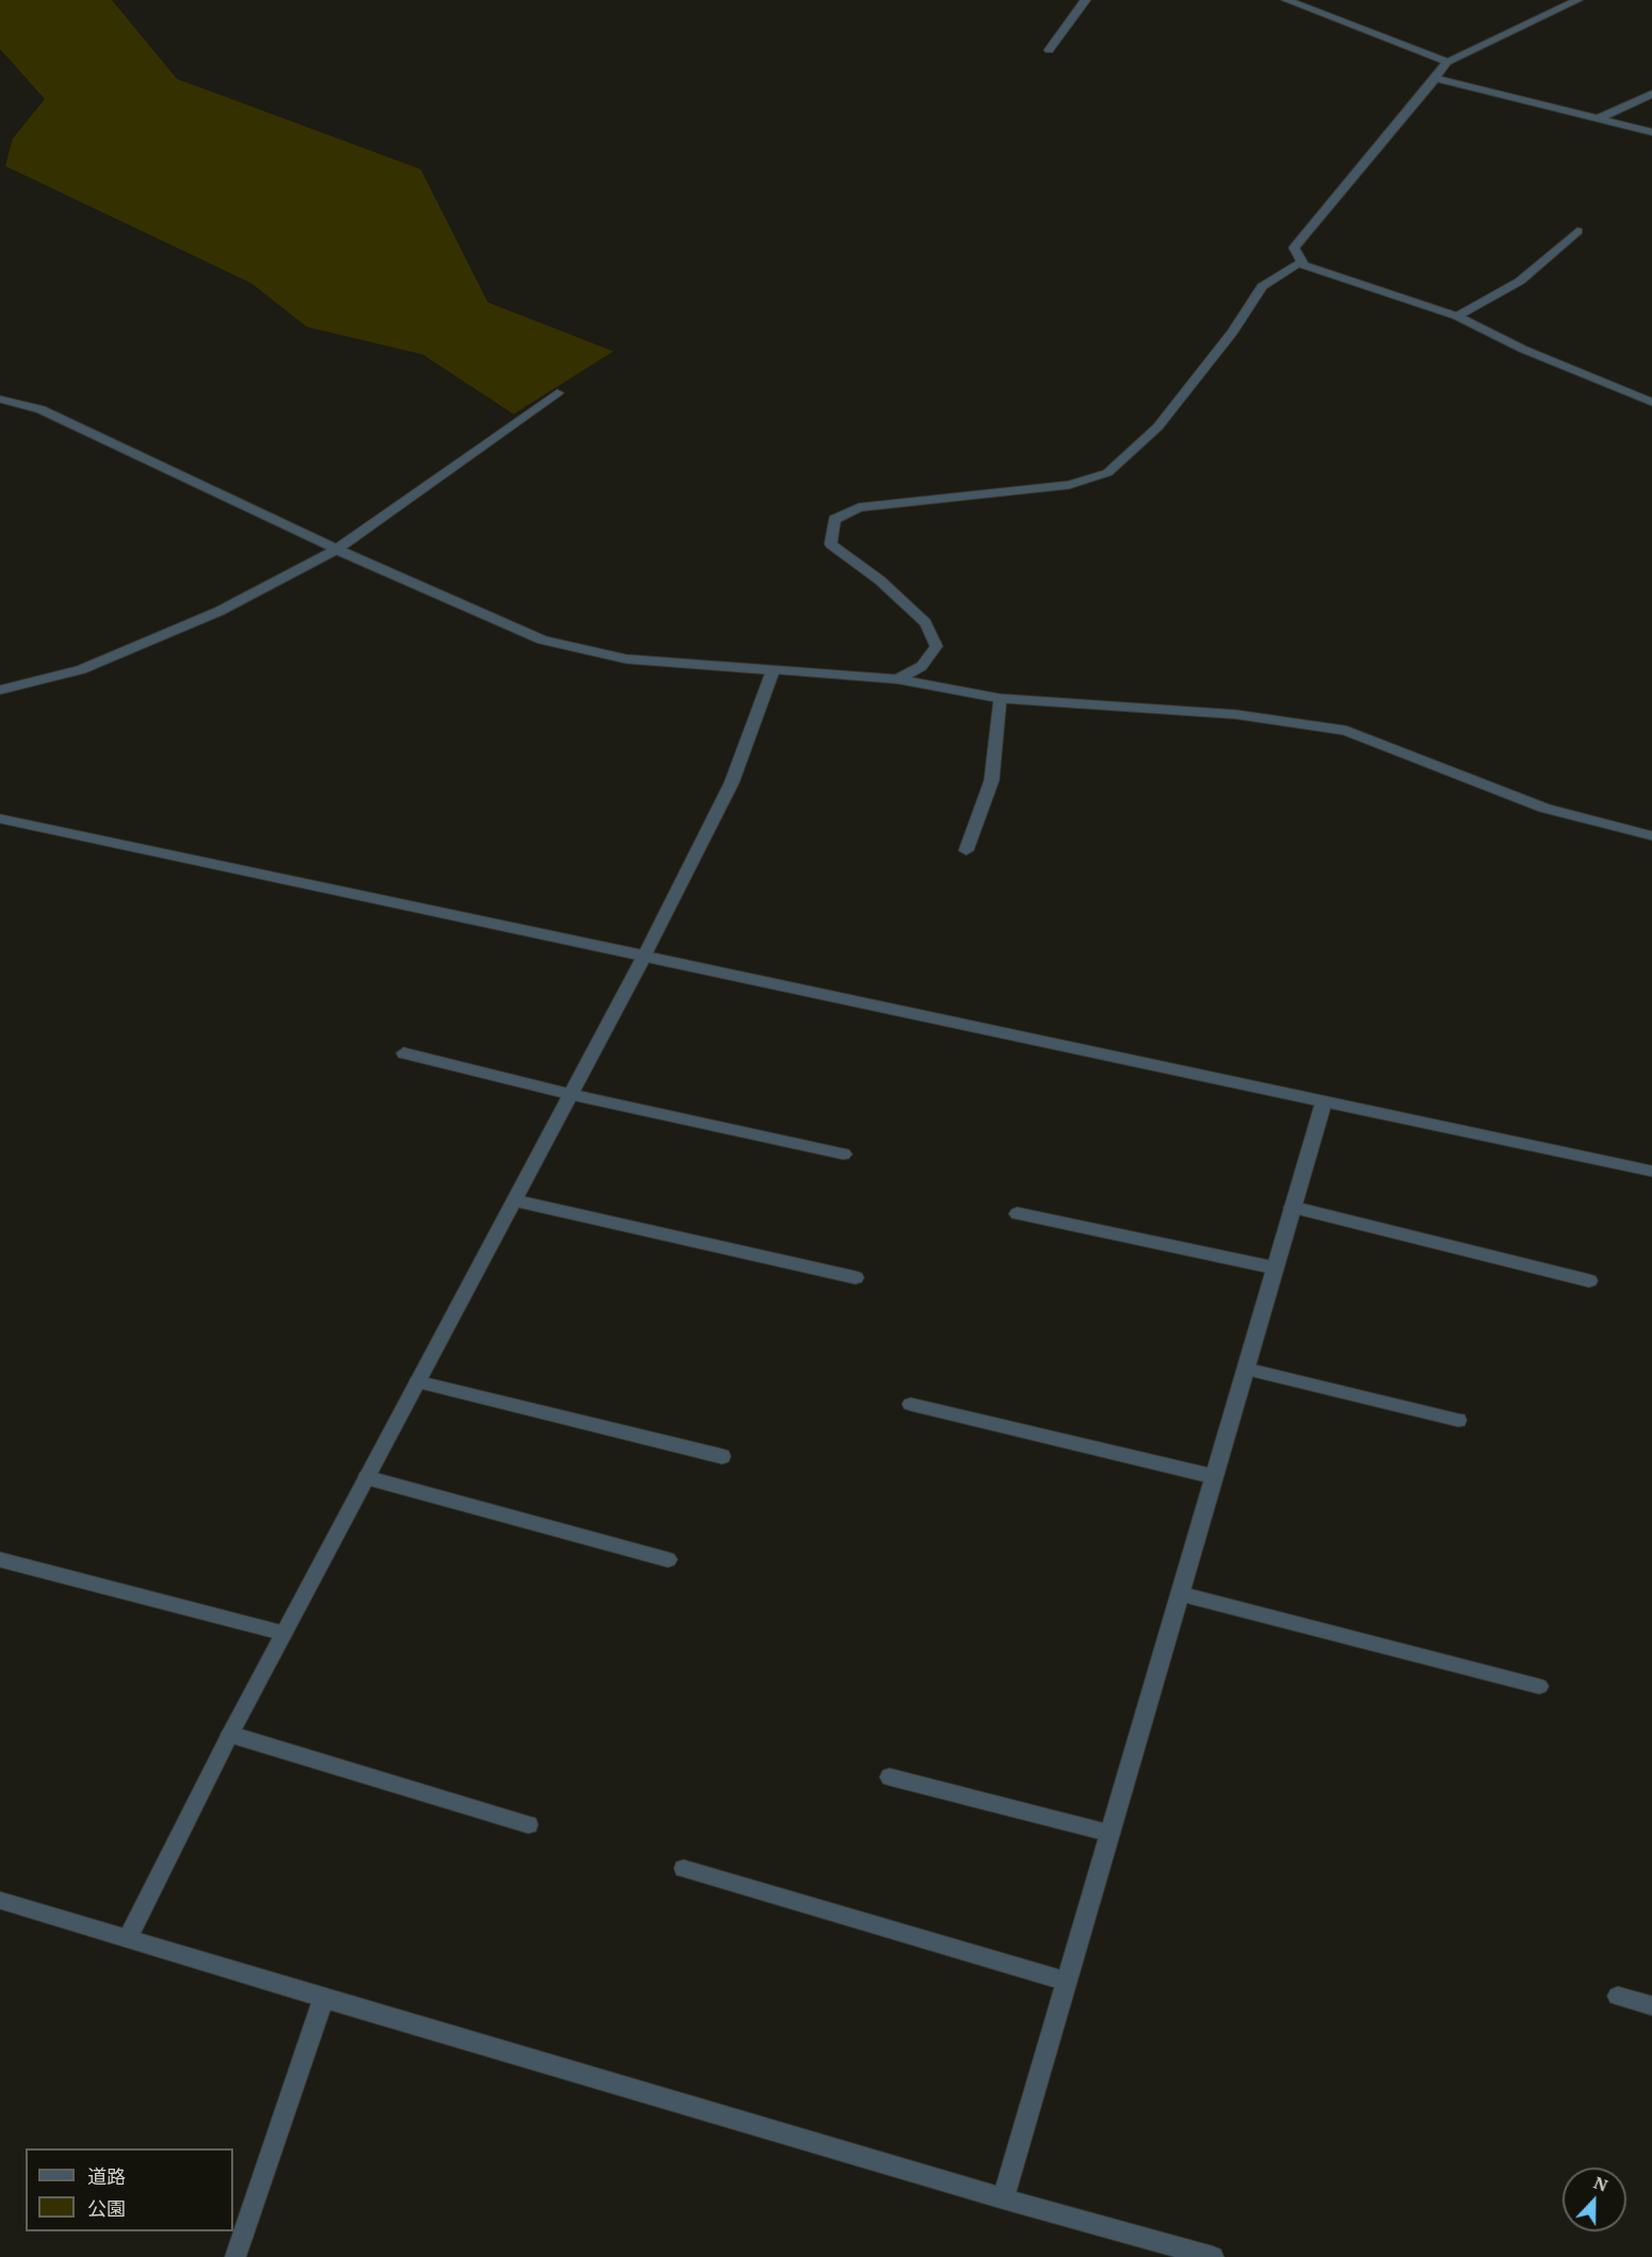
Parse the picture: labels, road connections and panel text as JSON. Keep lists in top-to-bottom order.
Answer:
{
  "legend": ["道路", "公園"],
  "north": "top"
}
